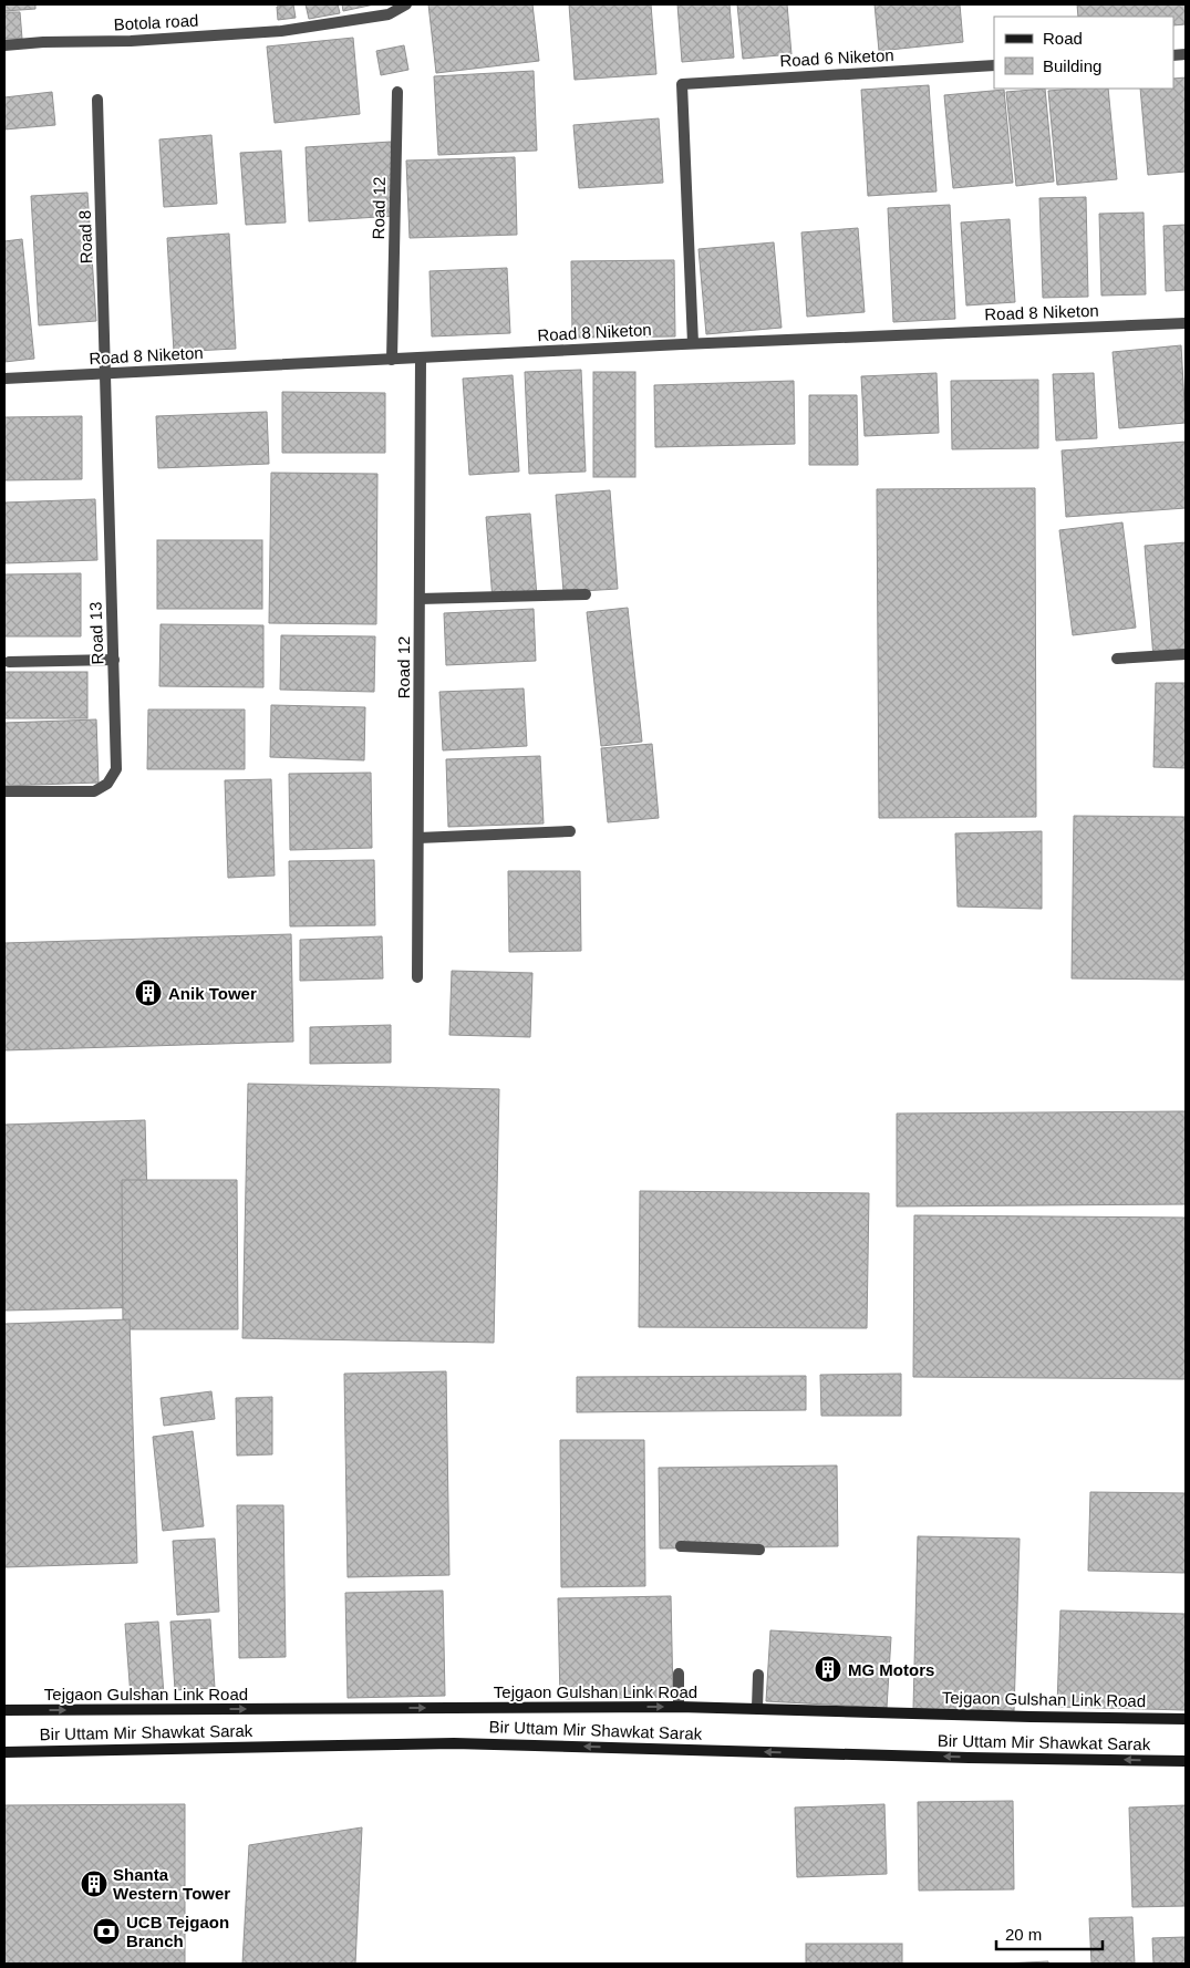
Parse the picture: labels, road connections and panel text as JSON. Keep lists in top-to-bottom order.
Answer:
{
  "streets": {
    "main road": ["Tejgaon Gulshan Link Road", "Bir Uttam Mir Shawkat Sarak"],
    "street": [
      "Botola road",
      "Road 6 Niketon",
      "Road 12",
      "Road 8",
      "Road 8 Niketon",
      "Road 13"
    ]
  },
  "crossings": [
    ["Road 6 Niketon", "Road 8 Niketon"],
    ["Road 12", "Road 8 Niketon"],
    ["Road 8", "Road 8 Niketon"],
    ["Road 8", "Road 13"],
    ["Road 8 Niketon", "Road 13"]
  ],
  "one_way": ["Tejgaon Gulshan Link Road", "Bir Uttam Mir Shawkat Sarak"],
  "places": {
    "building": ["Anik Tower", "MG Motors", "Shanta Western Tower"],
    "bank": ["UCB Tejgaon Branch"]
  },
  "legend": ["Road", "Building"],
  "scale_bar": "20 m"
}
